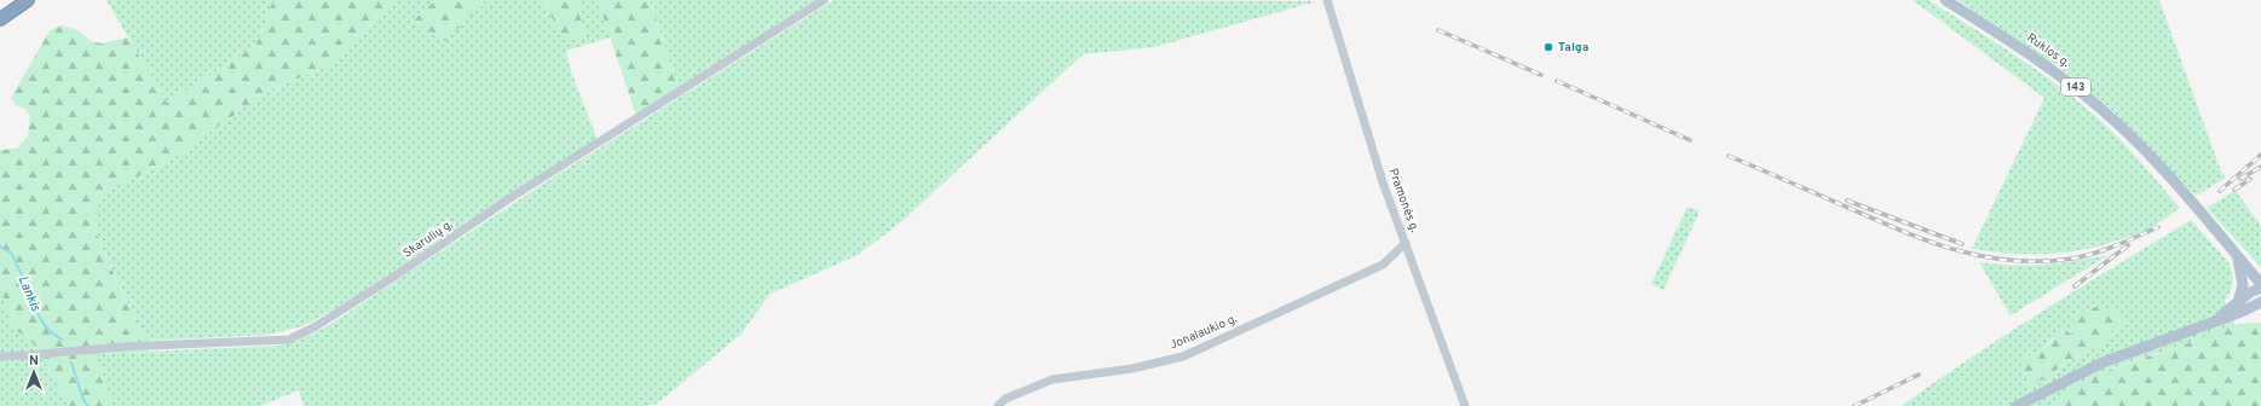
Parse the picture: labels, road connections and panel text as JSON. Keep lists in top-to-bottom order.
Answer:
{
  "streets": {
    "main road": ["Ruklos g.", "143"],
    "street": ["Pramonės g.", "Skarulių g.", "Jonalaukio g."]
  },
  "crossings": [
    ["Ruklos g.", "143"],
    ["Pramonės g.", "Jonalaukio g."]
  ],
  "water": ["Lankis"],
  "places": ["Talga"],
  "north": "top"
}
